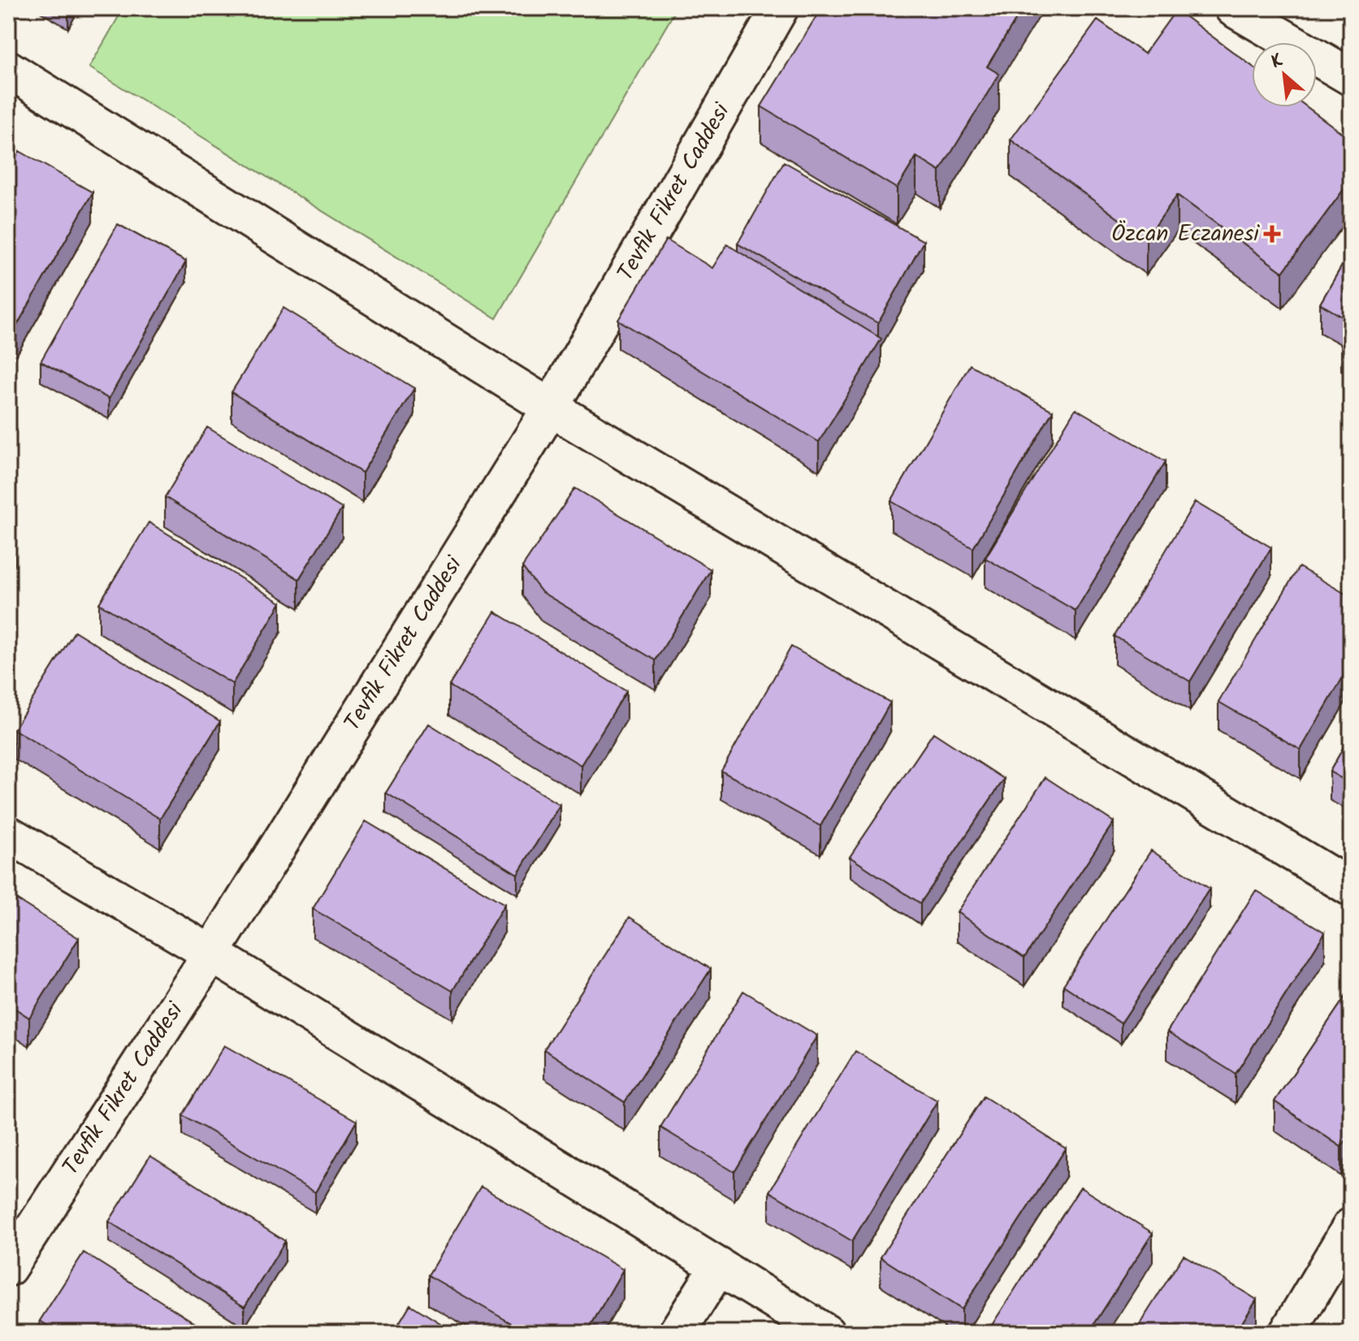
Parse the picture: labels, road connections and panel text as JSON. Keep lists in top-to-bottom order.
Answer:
{
  "streets": {
    "street": ["Tevfik Fikret Caddesi"]
  },
  "places": {
    "health": ["Özcan Eczanesi"]
  },
  "north": "top left"
}
